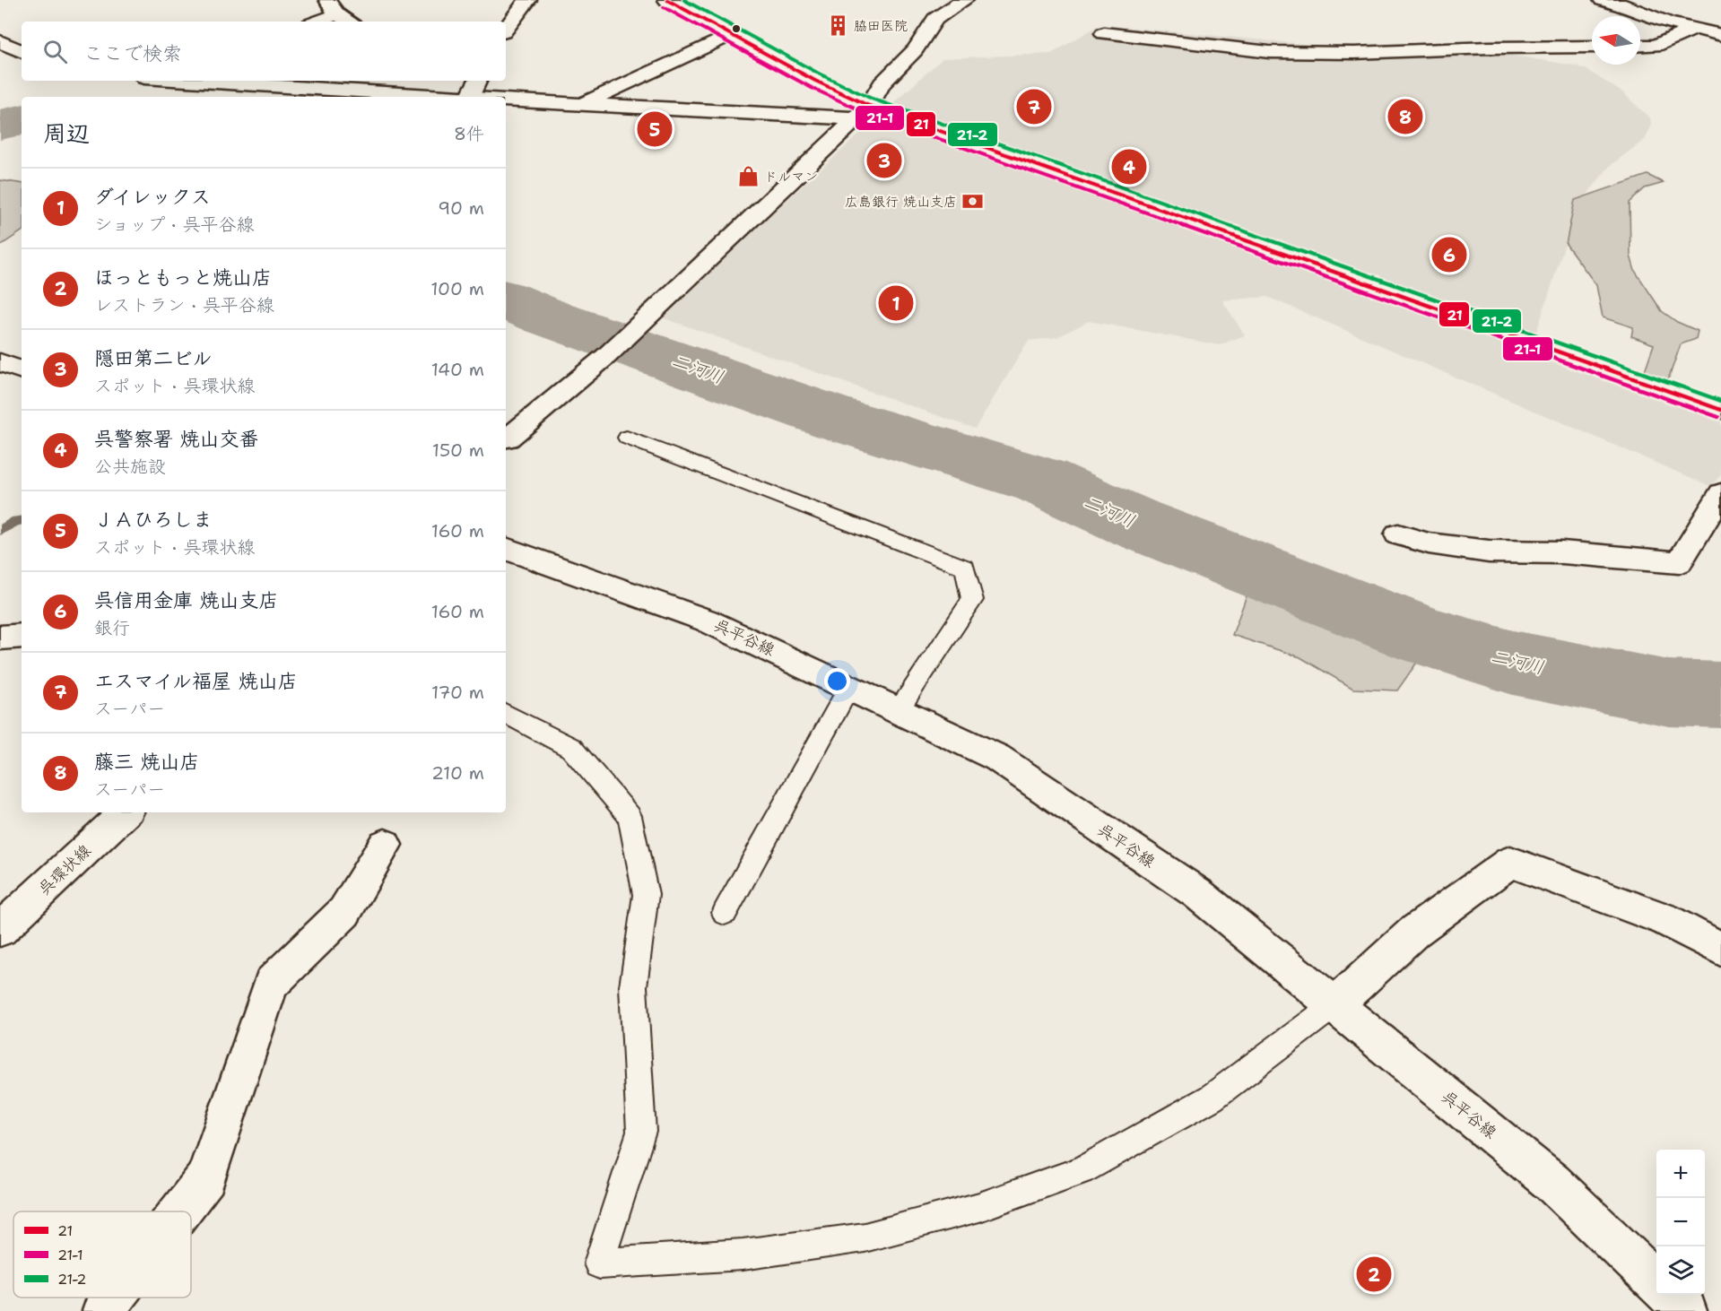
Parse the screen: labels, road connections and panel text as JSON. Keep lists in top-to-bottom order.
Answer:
{
  "streets": {
    "street": ["呉平谷線", "呉環状線"]
  },
  "water": ["二河川"],
  "places": {
    "building": ["脇田医院"],
    "shop": ["ドルマン"],
    "bank": ["広島銀行 焼山支店"]
  },
  "lines": ["transit line 21", "transit line 21-2", "transit line 21-1"],
  "legend": ["21", "21-1", "21-2"],
  "north": "left",
  "page": {
    "search": "ここで検索",
    "pins": [
      "7",
      "8",
      "5",
      "3",
      "4",
      "6",
      "1",
      "2"
    ],
    "heading": ["周辺", "8件"],
    "list": [
      {
        "mark": "1",
        "name": "ダイレックス",
        "note": "ショップ · 呉平谷線",
        "value": "90 m"
      },
      {
        "mark": "2",
        "name": "ほっともっと焼山店",
        "note": "レストラン · 呉平谷線",
        "value": "100 m"
      },
      {
        "mark": "3",
        "name": "隠田第二ビル",
        "note": "スポット · 呉環状線",
        "value": "140 m"
      },
      {
        "mark": "4",
        "name": "呉警察署 焼山交番",
        "note": "公共施設",
        "value": "150 m"
      },
      {
        "mark": "5",
        "name": "ＪＡひろしま",
        "note": "スポット · 呉環状線",
        "value": "160 m"
      },
      {
        "mark": "6",
        "name": "呉信用金庫 焼山支店",
        "note": "銀行",
        "value": "160 m"
      },
      {
        "mark": "7",
        "name": "エスマイル福屋 焼山店",
        "note": "スーパー",
        "value": "170 m"
      },
      {
        "mark": "8",
        "name": "藤三 焼山店",
        "note": "スーパー",
        "value": "210 m"
      }
    ],
    "map_buttons": ["+", "−"]
  }
}
